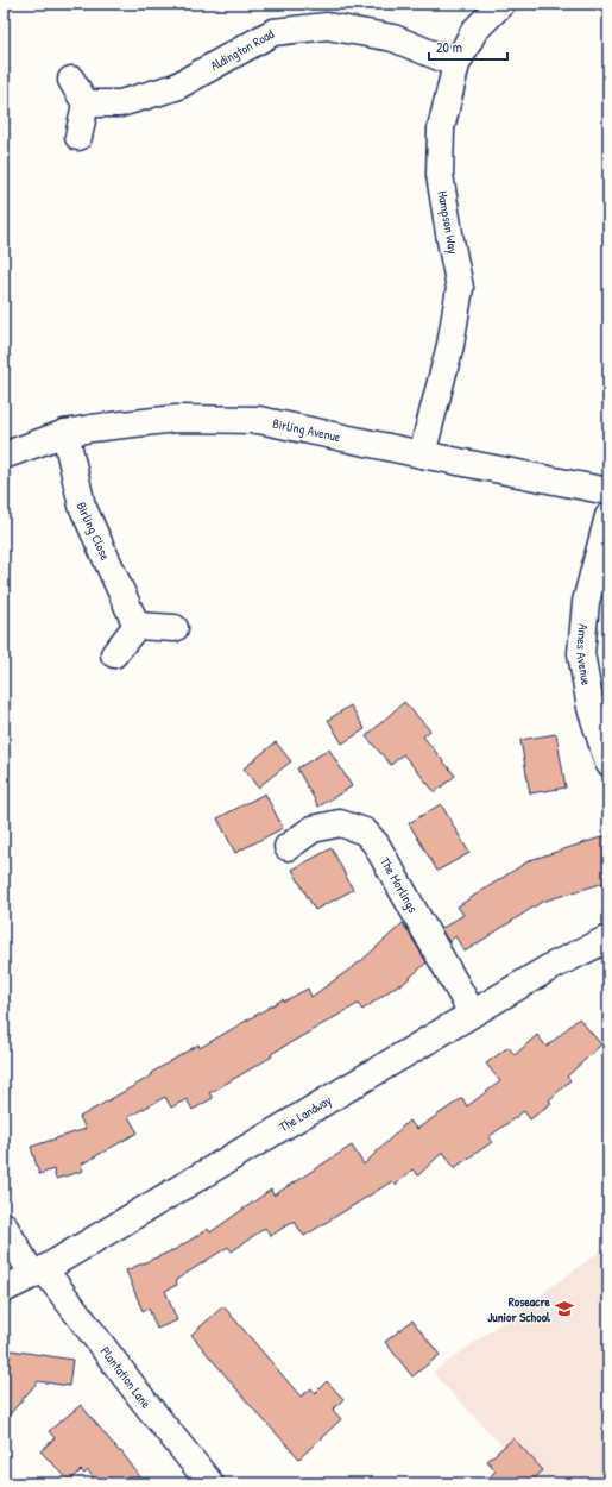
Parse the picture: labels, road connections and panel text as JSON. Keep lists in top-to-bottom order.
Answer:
{
  "streets": {
    "street": [
      "Aldington Road",
      "Hampson Way",
      "Birling Avenue",
      "Birling Close",
      "Ames Avenue",
      "The Morlings",
      "The Landway",
      "Plantation Lane"
    ]
  },
  "crossings": [
    ["Aldington Road", "Hampson Way"],
    ["Hampson Way", "Birling Avenue"],
    ["Birling Avenue", "Birling Close"],
    ["The Morlings", "The Landway"],
    ["The Landway", "Plantation Lane"]
  ],
  "places": {
    "school or university": ["Roseacre Junior School"]
  },
  "scale_bar": "20 m"
}
